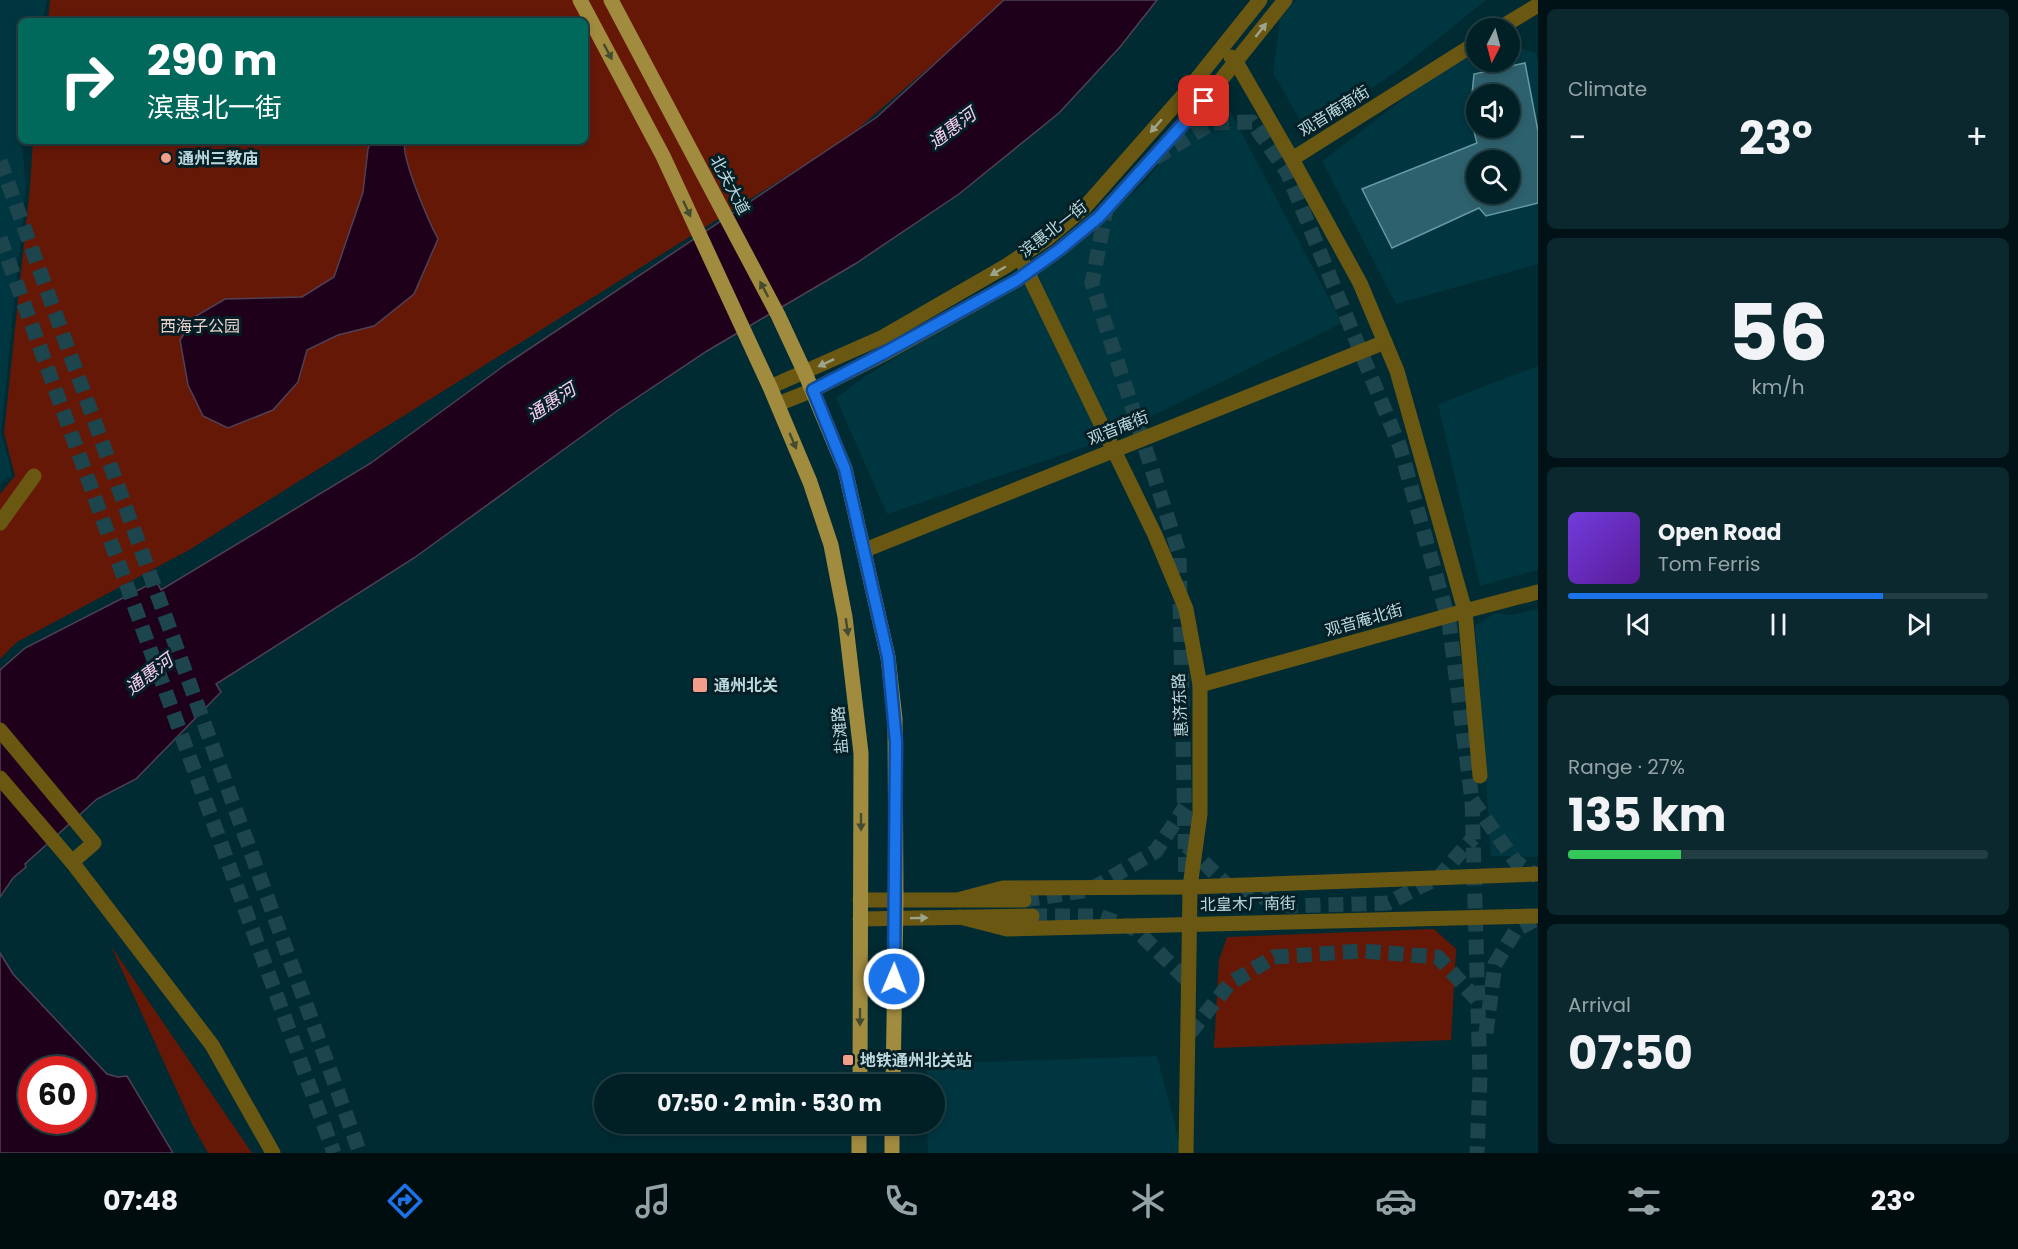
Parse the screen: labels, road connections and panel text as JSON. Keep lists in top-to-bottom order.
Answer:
{
  "streets": {
    "main road": ["北关大道", "盐滩路"],
    "street": [
      "观音庵南街",
      "滨惠北一街",
      "观音庵街",
      "观音庵北街",
      "惠济东路",
      "北皇木厂南街"
    ]
  },
  "crossings": [
    ["观音庵南街", "滨惠北一街"],
    ["北关大道", "滨惠北一街"],
    ["滨惠北一街", "惠济东路"],
    ["滨惠北一街", "盐滩路"],
    ["观音庵街", "惠济东路"],
    ["观音庵北街", "惠济东路"],
    ["惠济东路", "北皇木厂南街"],
    ["盐滩路", "北皇木厂南街"]
  ],
  "water": ["通惠河"],
  "parks": ["西海子公园"],
  "places": {
    "other": ["通州三教庙"],
    "transit": ["通州北关", "地铁通州北关站"]
  },
  "north": "bottom",
  "page": {
    "tile": [
      "Climate",
      ["56", "km/h"],
      ["Range · 27%", "135 km"],
      ["Arrival", "07:50"]
    ],
    "turn": ["290 m", "滨惠北一街"],
    "heat": ["−", "23°", "+"],
    "song": ["Open Road", "Tom Ferris"],
    "limit": "60",
    "trip": "07:50 · 2 min · 530 m",
    "tabs": ["07:48", "23°"]
  }
}
